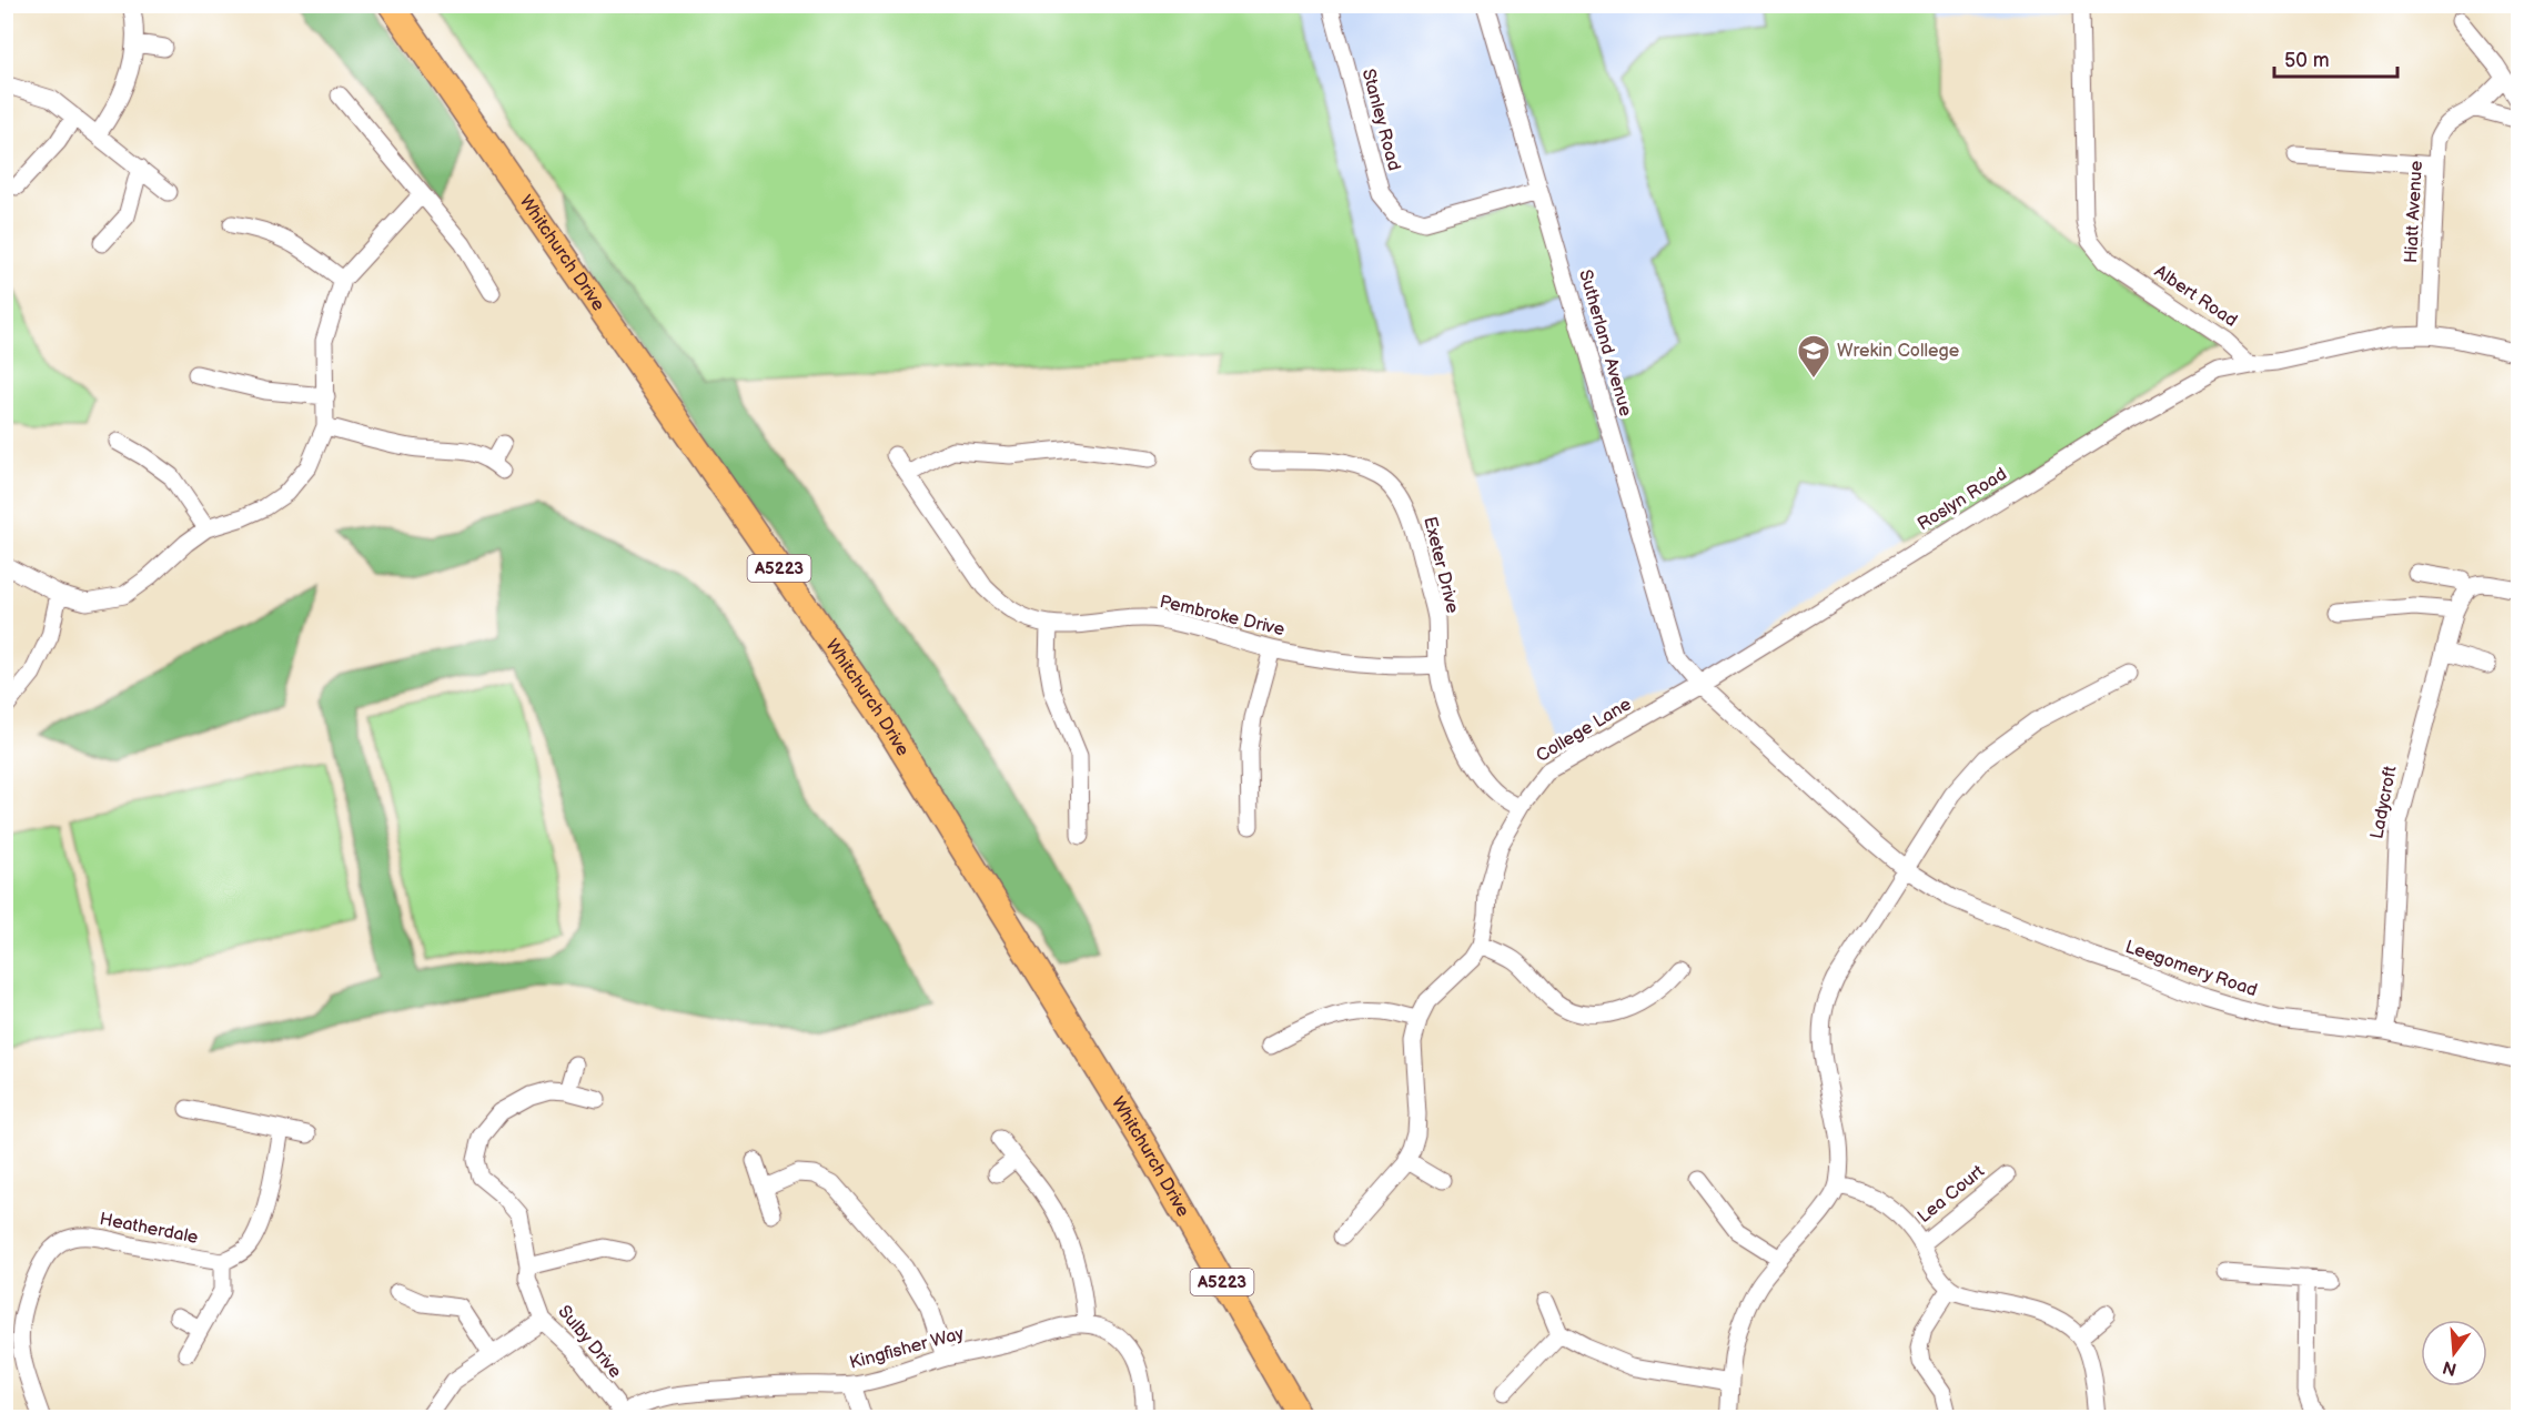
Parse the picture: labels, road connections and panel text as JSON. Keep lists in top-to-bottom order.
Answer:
{
  "streets": {
    "main road": ["Whitchurch Drive", "A5223"],
    "street": [
      "Stanley Road",
      "Hiatt Avenue",
      "Albert Road",
      "Sutherland Avenue",
      "Roslyn Road",
      "Exeter Drive",
      "Pembroke Drive",
      "College Lane",
      "Ladycroft",
      "Leegomery Road",
      "Lea Court",
      "Heatherdale",
      "Sulby Drive",
      "Kingfisher Way"
    ]
  },
  "crossings": [
    ["Stanley Road", "Sutherland Avenue"],
    ["Albert Road", "Roslyn Road"],
    ["Sutherland Avenue", "Roslyn Road"],
    ["Sutherland Avenue", "College Lane"],
    ["Sutherland Avenue", "Leegomery Road"],
    ["Roslyn Road", "College Lane"],
    ["Roslyn Road", "Leegomery Road"],
    ["Exeter Drive", "Pembroke Drive"],
    ["Exeter Drive", "College Lane"],
    ["College Lane", "Leegomery Road"],
    ["Ladycroft", "Leegomery Road"],
    ["Sulby Drive", "Kingfisher Way"]
  ],
  "places": {
    "school or university": ["Wrekin College"]
  },
  "scale_bar": "50 m",
  "north": "bottom"
}
